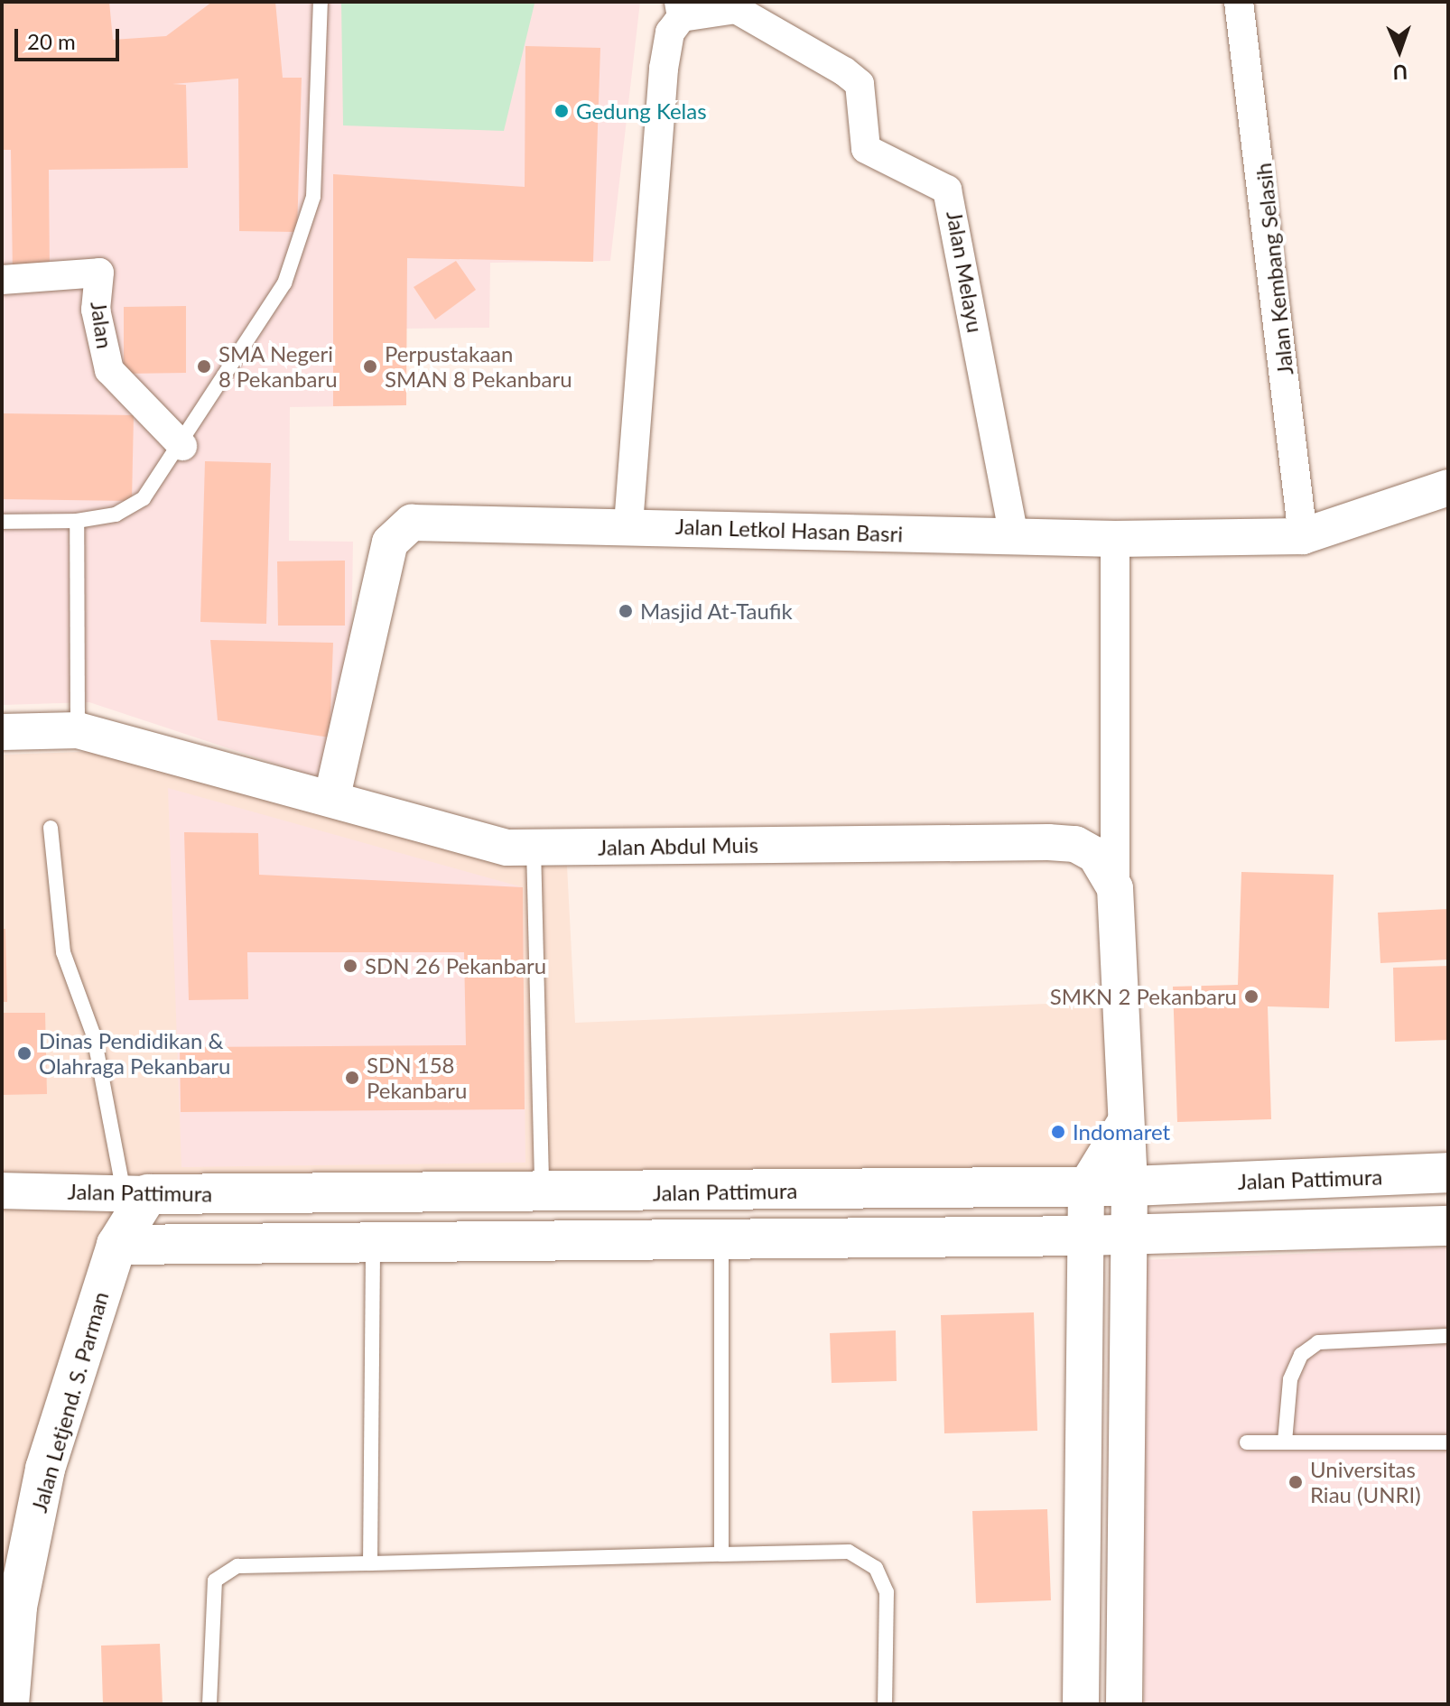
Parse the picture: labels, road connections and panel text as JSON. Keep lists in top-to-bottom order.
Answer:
{
  "streets": {
    "main road": ["Jalan Pattimura", "Jalan Letjend. S. Parman"],
    "street": [
      "Jalan Kembang Selasih",
      "Jalan Melayu",
      "Jalan",
      "Jalan Letkol Hasan Basri",
      "Jalan Abdul Muis"
    ]
  },
  "crossings": [
    ["Jalan Kembang Selasih", "Jalan Letkol Hasan Basri"],
    ["Jalan Melayu", "Jalan Letkol Hasan Basri"],
    ["Jalan Letkol Hasan Basri", "Jalan Abdul Muis"],
    ["Jalan Abdul Muis", "Jalan Pattimura"],
    ["Jalan Pattimura", "Jalan Letjend. S. Parman"]
  ],
  "places": [
    "Gedung Kelas",
    "SMA Negeri 8 Pekanbaru",
    "Perpustakaan SMAN 8 Pekanbaru",
    "Masjid At-Taufik",
    "SDN 26 Pekanbaru",
    "SMKN 2 Pekanbaru",
    "Dinas Pendidikan & Olahraga Pekanbaru",
    "SDN 158 Pekanbaru",
    "Indomaret",
    "Universitas Riau (UNRI)"
  ],
  "scale_bar": "20 m",
  "north": "bottom"
}
